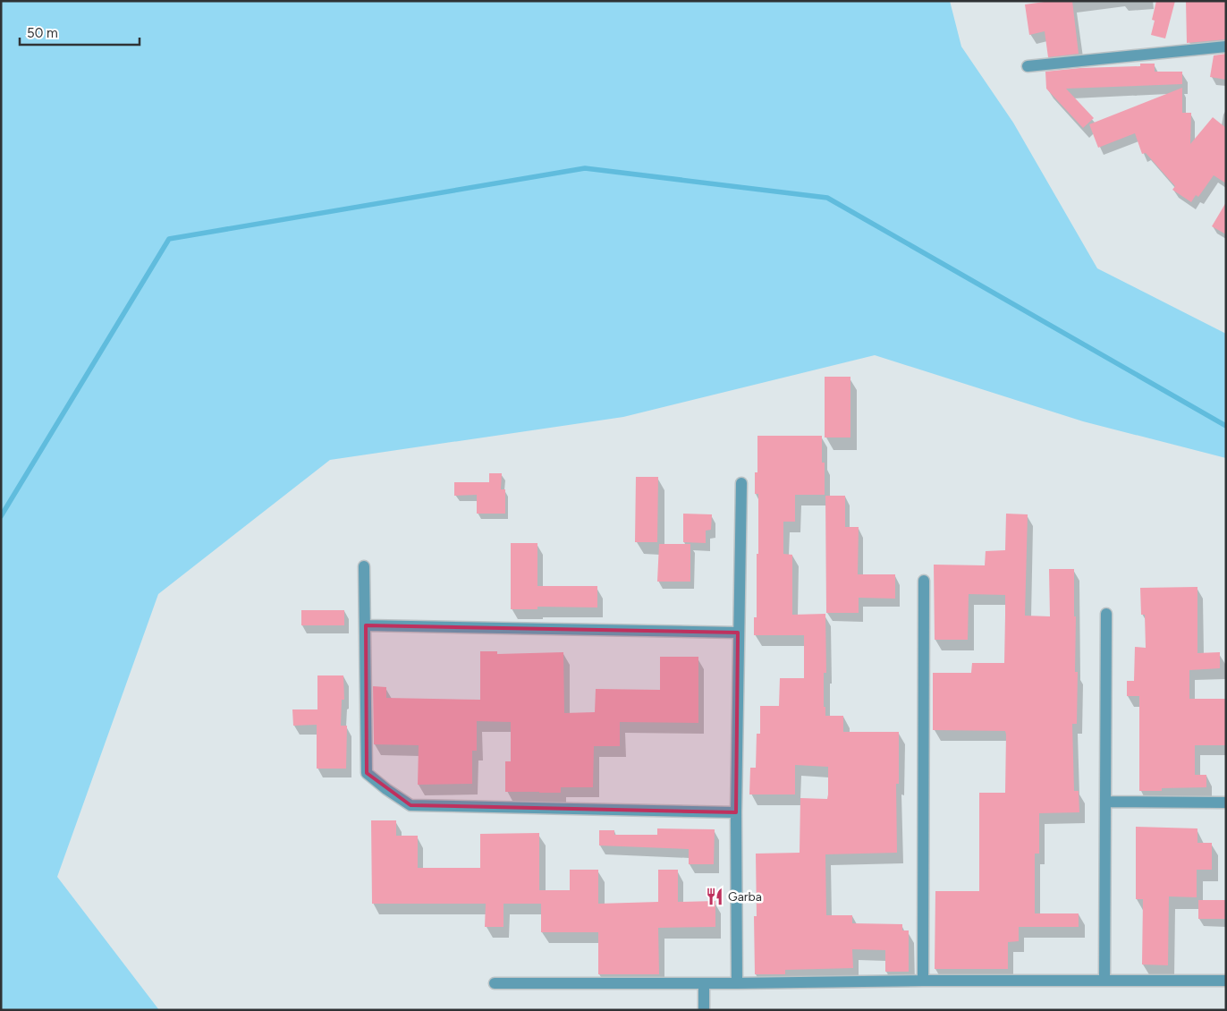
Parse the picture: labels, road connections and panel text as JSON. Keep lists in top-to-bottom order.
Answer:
{
  "places": {
    "restaurant": ["Garba"]
  },
  "scale_bar": "50 m"
}
